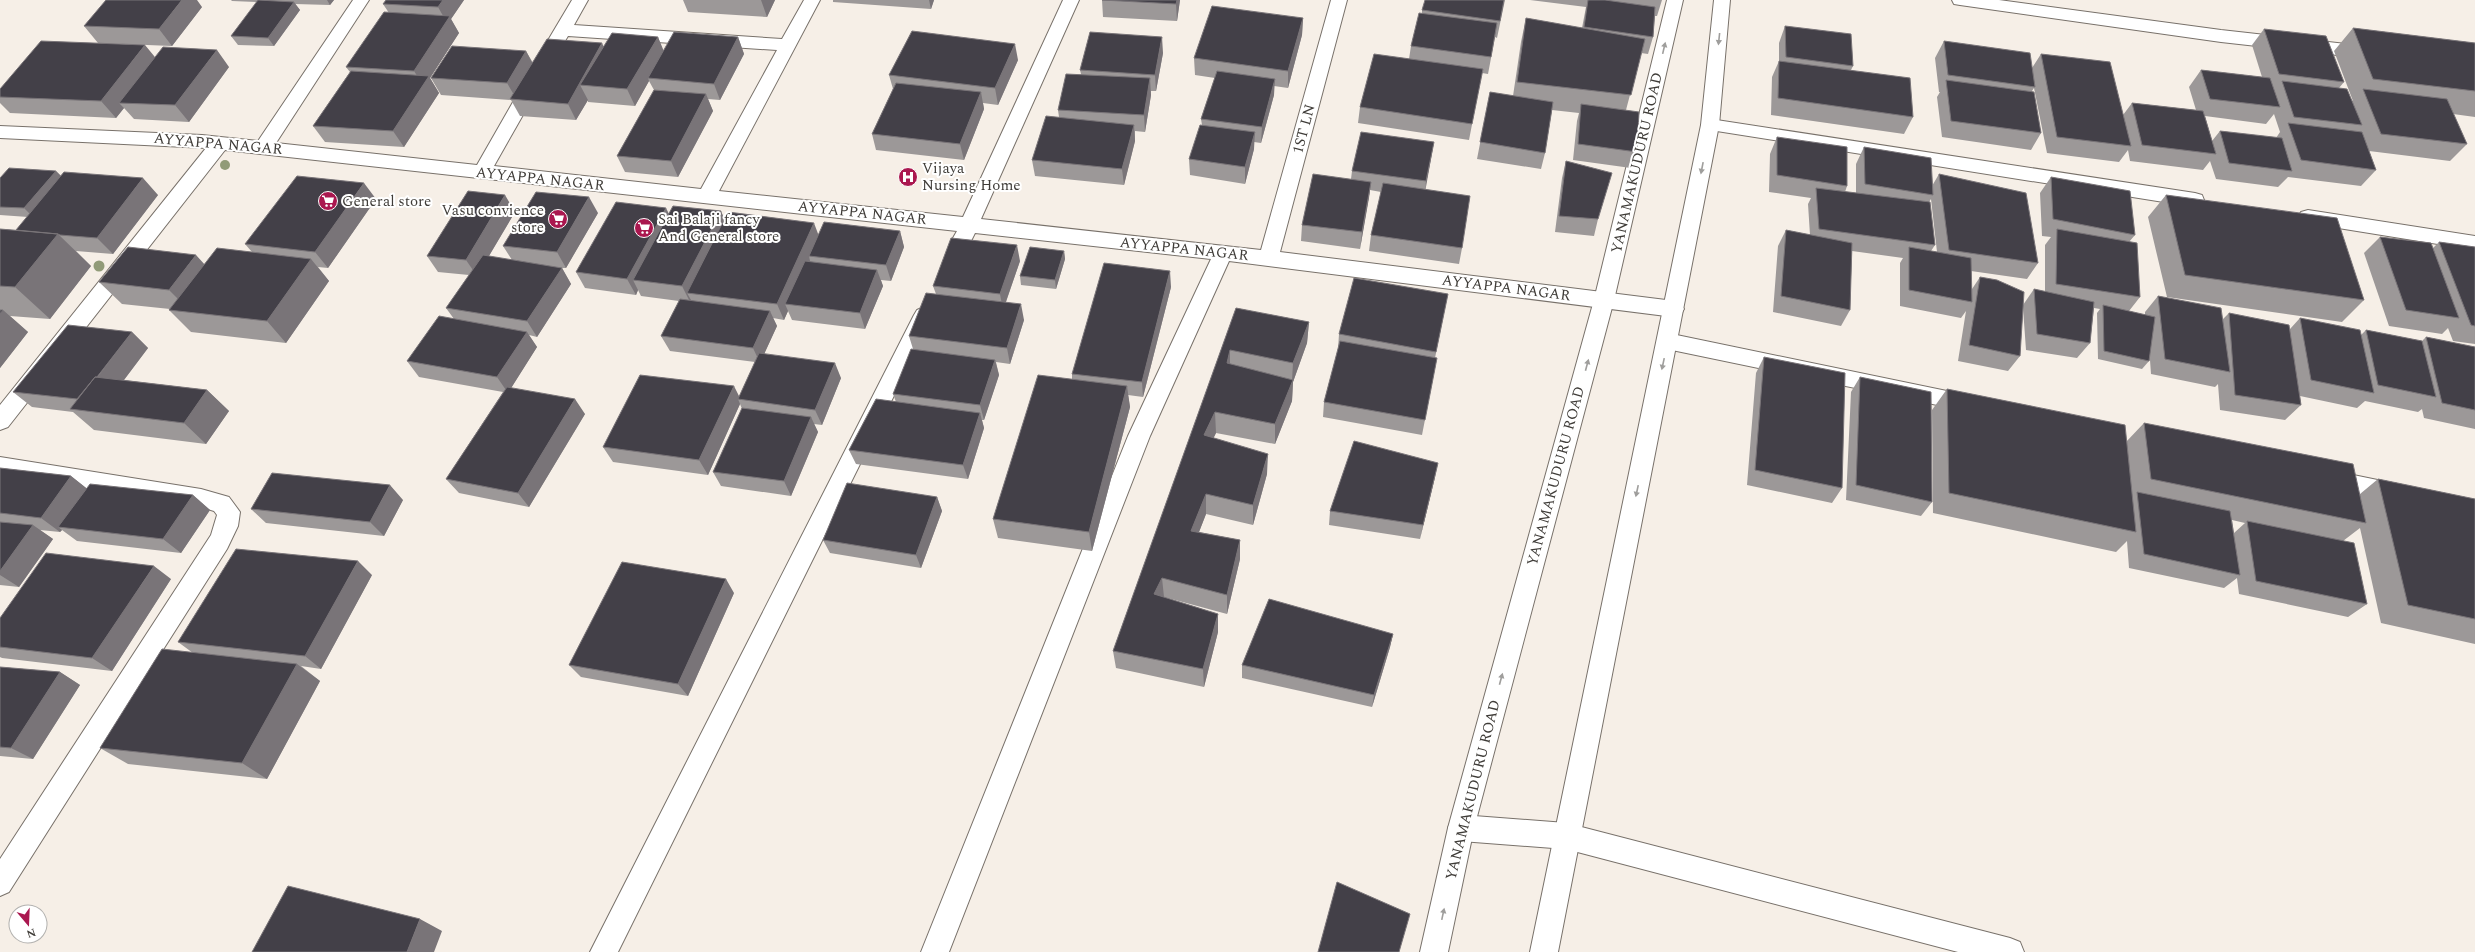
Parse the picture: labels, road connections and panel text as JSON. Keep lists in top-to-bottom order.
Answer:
{
  "streets": {
    "street": ["1ST LN", "AYYAPPA NAGAR", "YANAMAKUDURU ROAD"]
  },
  "crossings": [
    ["1ST LN", "AYYAPPA NAGAR"],
    ["AYYAPPA NAGAR", "YANAMAKUDURU ROAD"]
  ],
  "places": {
    "hospital": ["Vijaya Nursing Home"],
    "supermarket": ["General store", "Vasu convience store", "Sai Balaji fancy And General store"]
  },
  "north": "bottom"
}
